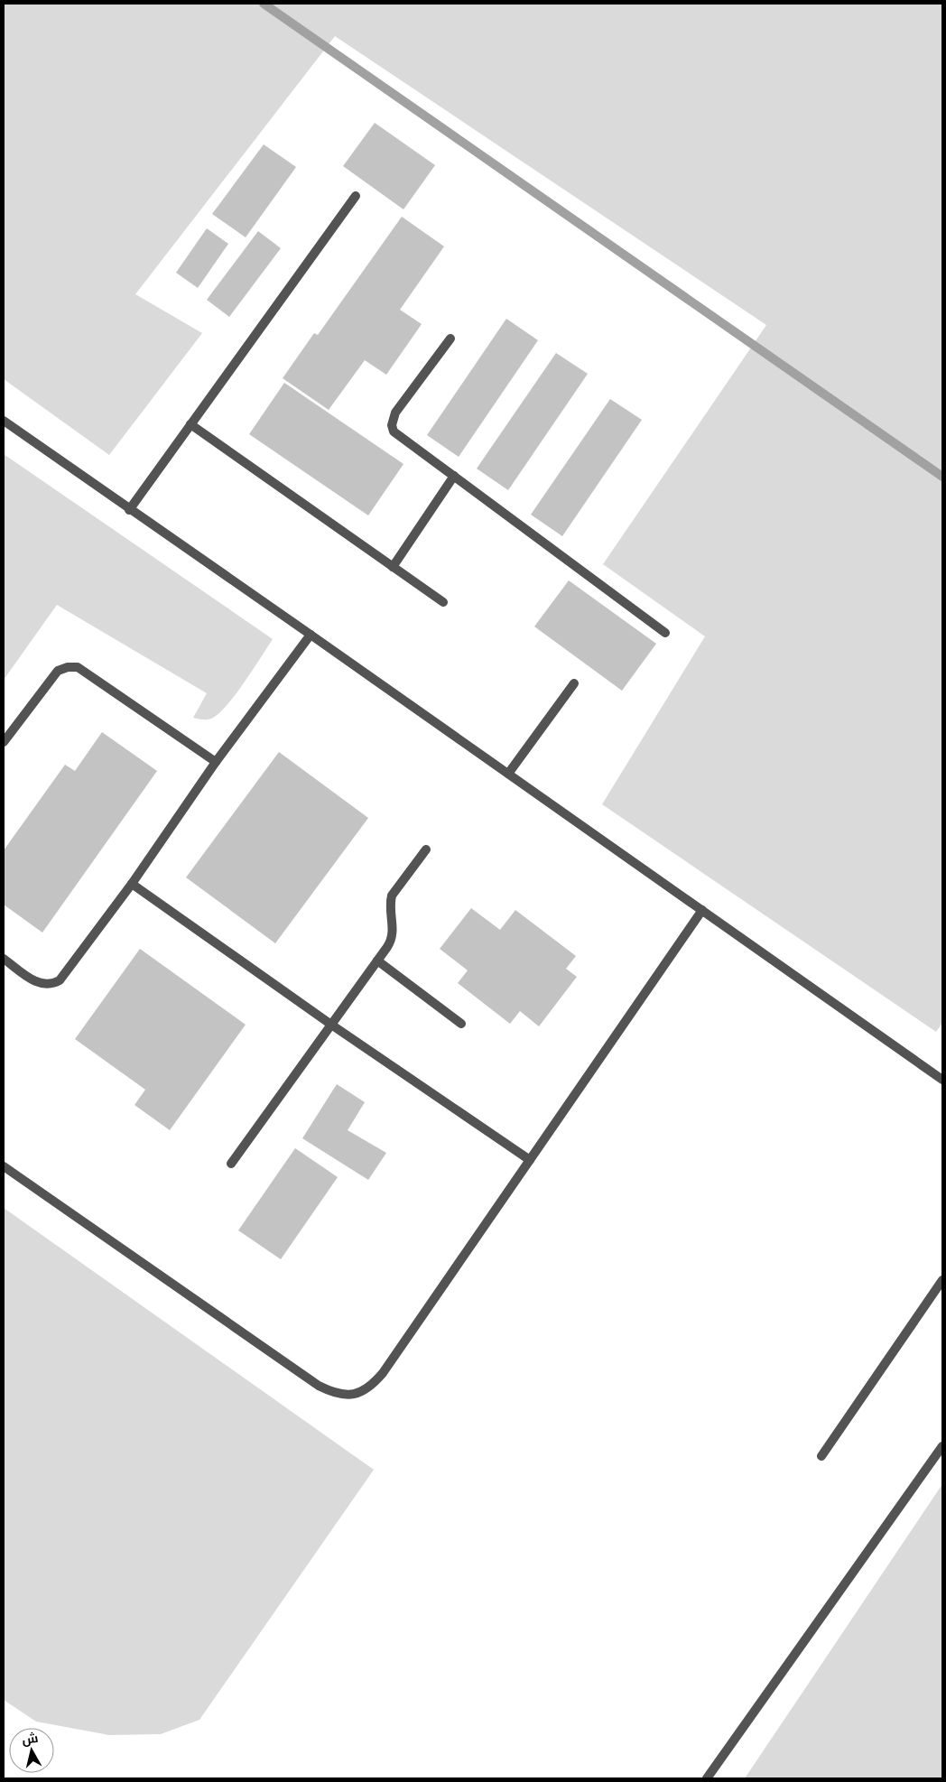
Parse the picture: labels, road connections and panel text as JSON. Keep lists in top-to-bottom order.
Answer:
{
  "north": "top"
}
